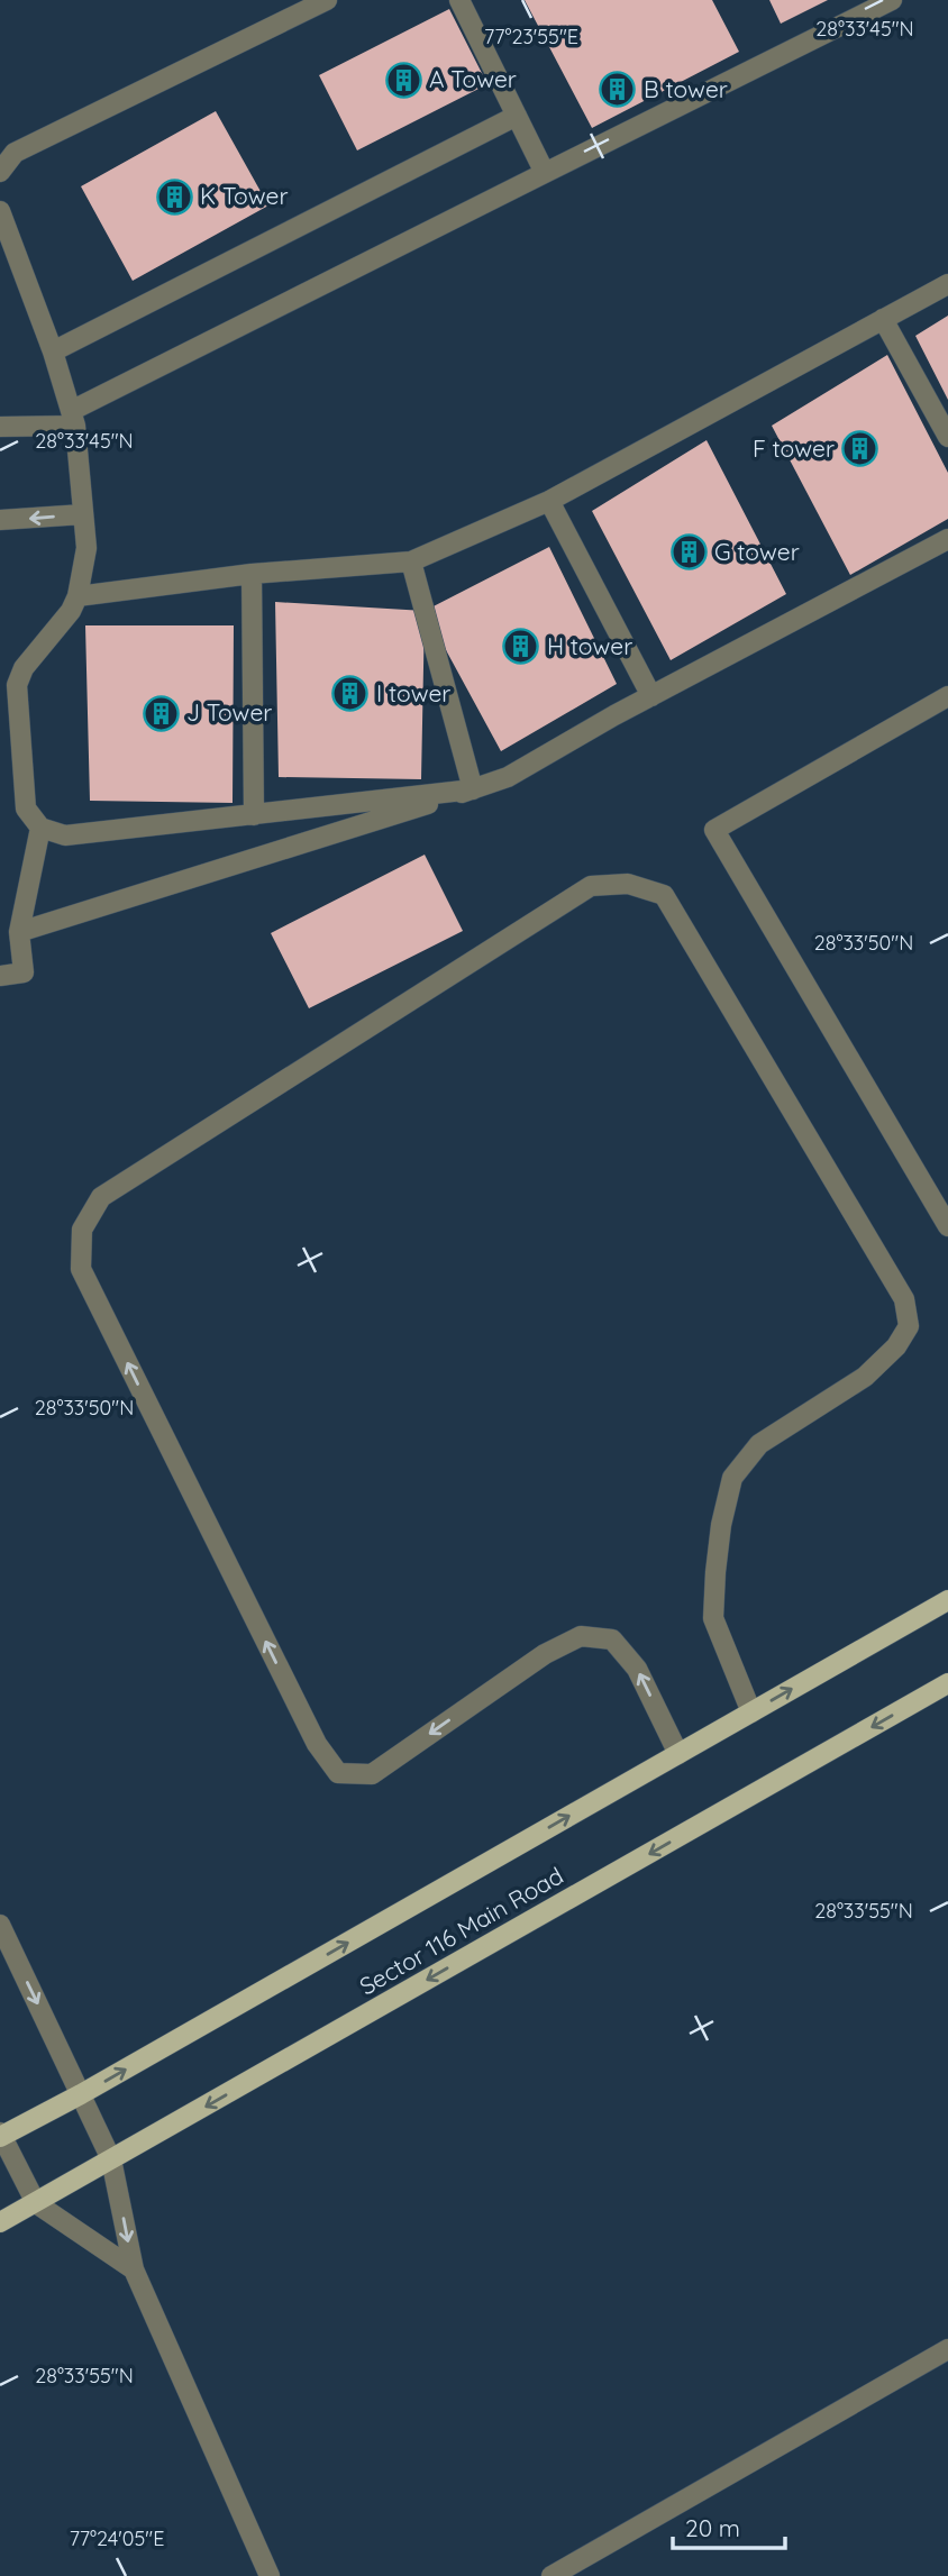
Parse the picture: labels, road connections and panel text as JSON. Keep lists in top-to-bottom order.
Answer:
{
  "streets": {
    "main road": ["Sector 116 Main Road"]
  },
  "places": {
    "building": [
      "A Tower",
      "B tower",
      "K Tower",
      "F tower",
      "G tower",
      "H tower",
      "I tower",
      "J Tower"
    ]
  },
  "scale_bar": "20 m",
  "coordinates": [
    "28°33'45\"N",
    "77°23'55\"E",
    "28°33'50\"N",
    "28°33'55\"N",
    "77°24'05\"E"
  ]
}
